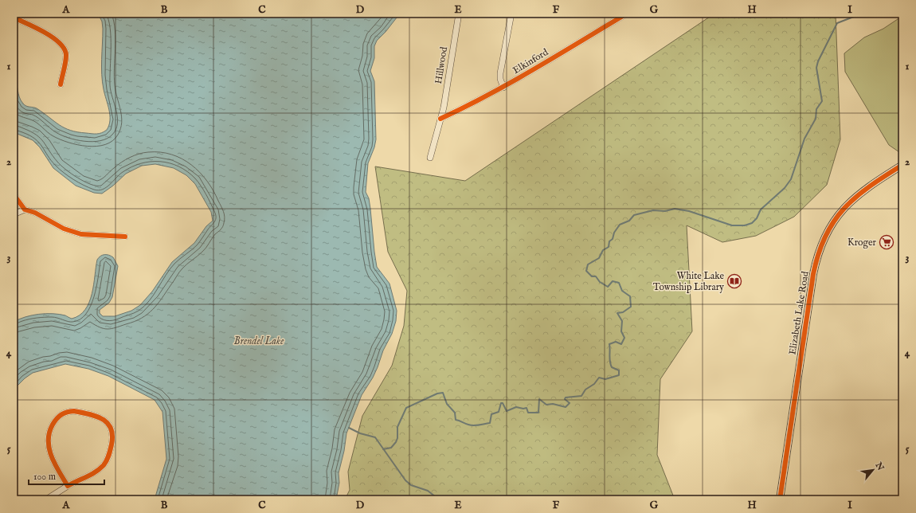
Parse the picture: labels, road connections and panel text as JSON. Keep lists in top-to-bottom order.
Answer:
{
  "streets": {
    "street": ["Elkinford", "Hillwood", "Elizabeth Lake Road"]
  },
  "crossings": [
    ["Elkinford", "Hillwood"]
  ],
  "water": ["Brendel Lake"],
  "places": {
    "supermarket": ["Kroger"],
    "library": ["White Lake Township Library"]
  },
  "scale_bar": "100 m",
  "north": "top right",
  "grid": {
    "columns": [
      "A",
      "B",
      "C",
      "D",
      "E",
      "F",
      "G",
      "H",
      "I"
    ],
    "rows": [
      "1",
      "2",
      "3",
      "4",
      "5"
    ]
  }
}
